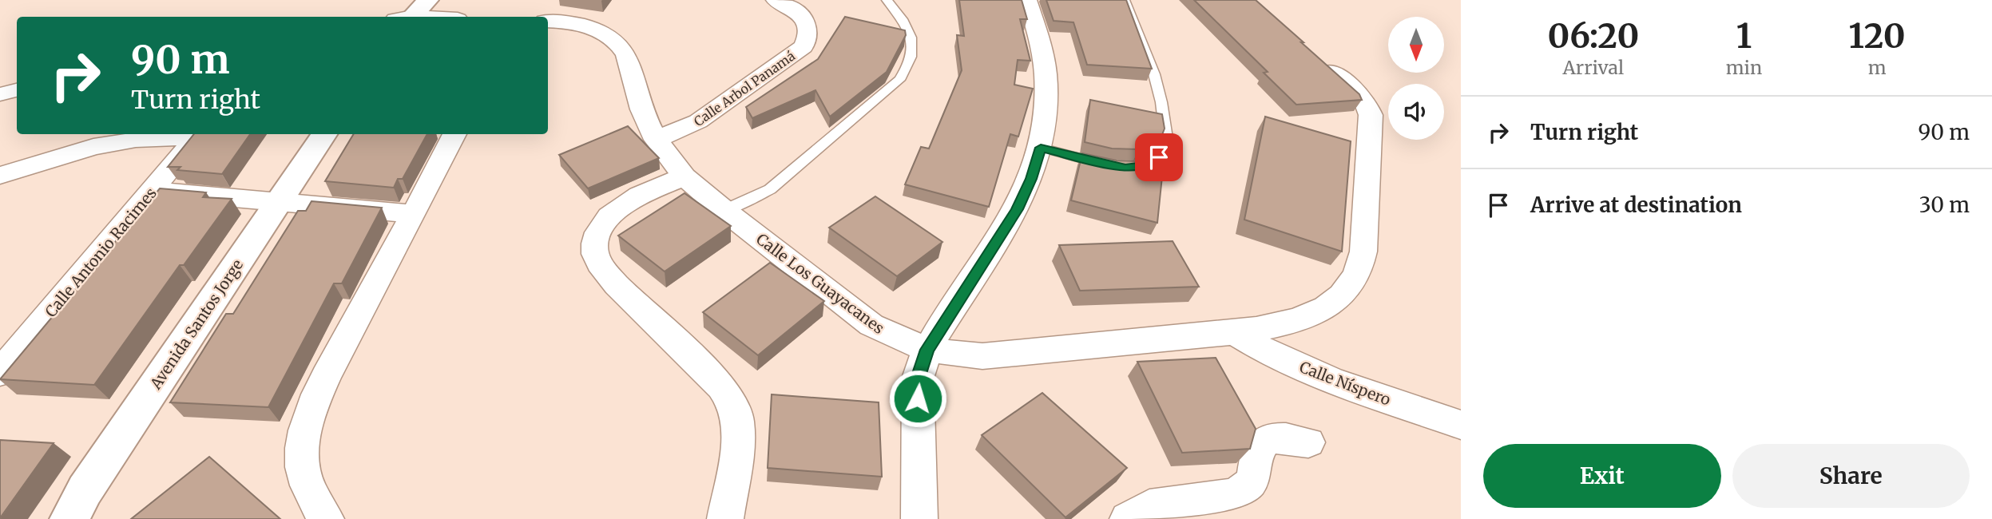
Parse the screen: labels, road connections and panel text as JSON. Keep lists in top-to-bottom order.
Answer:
{
  "streets": {
    "main road": ["Avenida Santos Jorge"],
    "street": [
      "Calle Arbol Panamá",
      "Calle Antonio Racimes",
      "Calle Los Guayacanes",
      "Calle Níspero"
    ]
  },
  "crossings": [
    ["Calle Arbol Panamá", "Calle Los Guayacanes"],
    ["Calle Los Guayacanes", "Calle Níspero"]
  ],
  "north": "bottom",
  "page": {
    "eta": [
      "06:20",
      "Arrival",
      "1",
      "min",
      "120",
      "m"
    ],
    "turn": ["90 m", "Turn right"],
    "list": [
      {
        "name": "Turn right",
        "value": "90 m"
      },
      {
        "name": "Arrive at destination",
        "value": "30 m"
      }
    ],
    "buttons": ["Exit", "Share"]
  }
}
